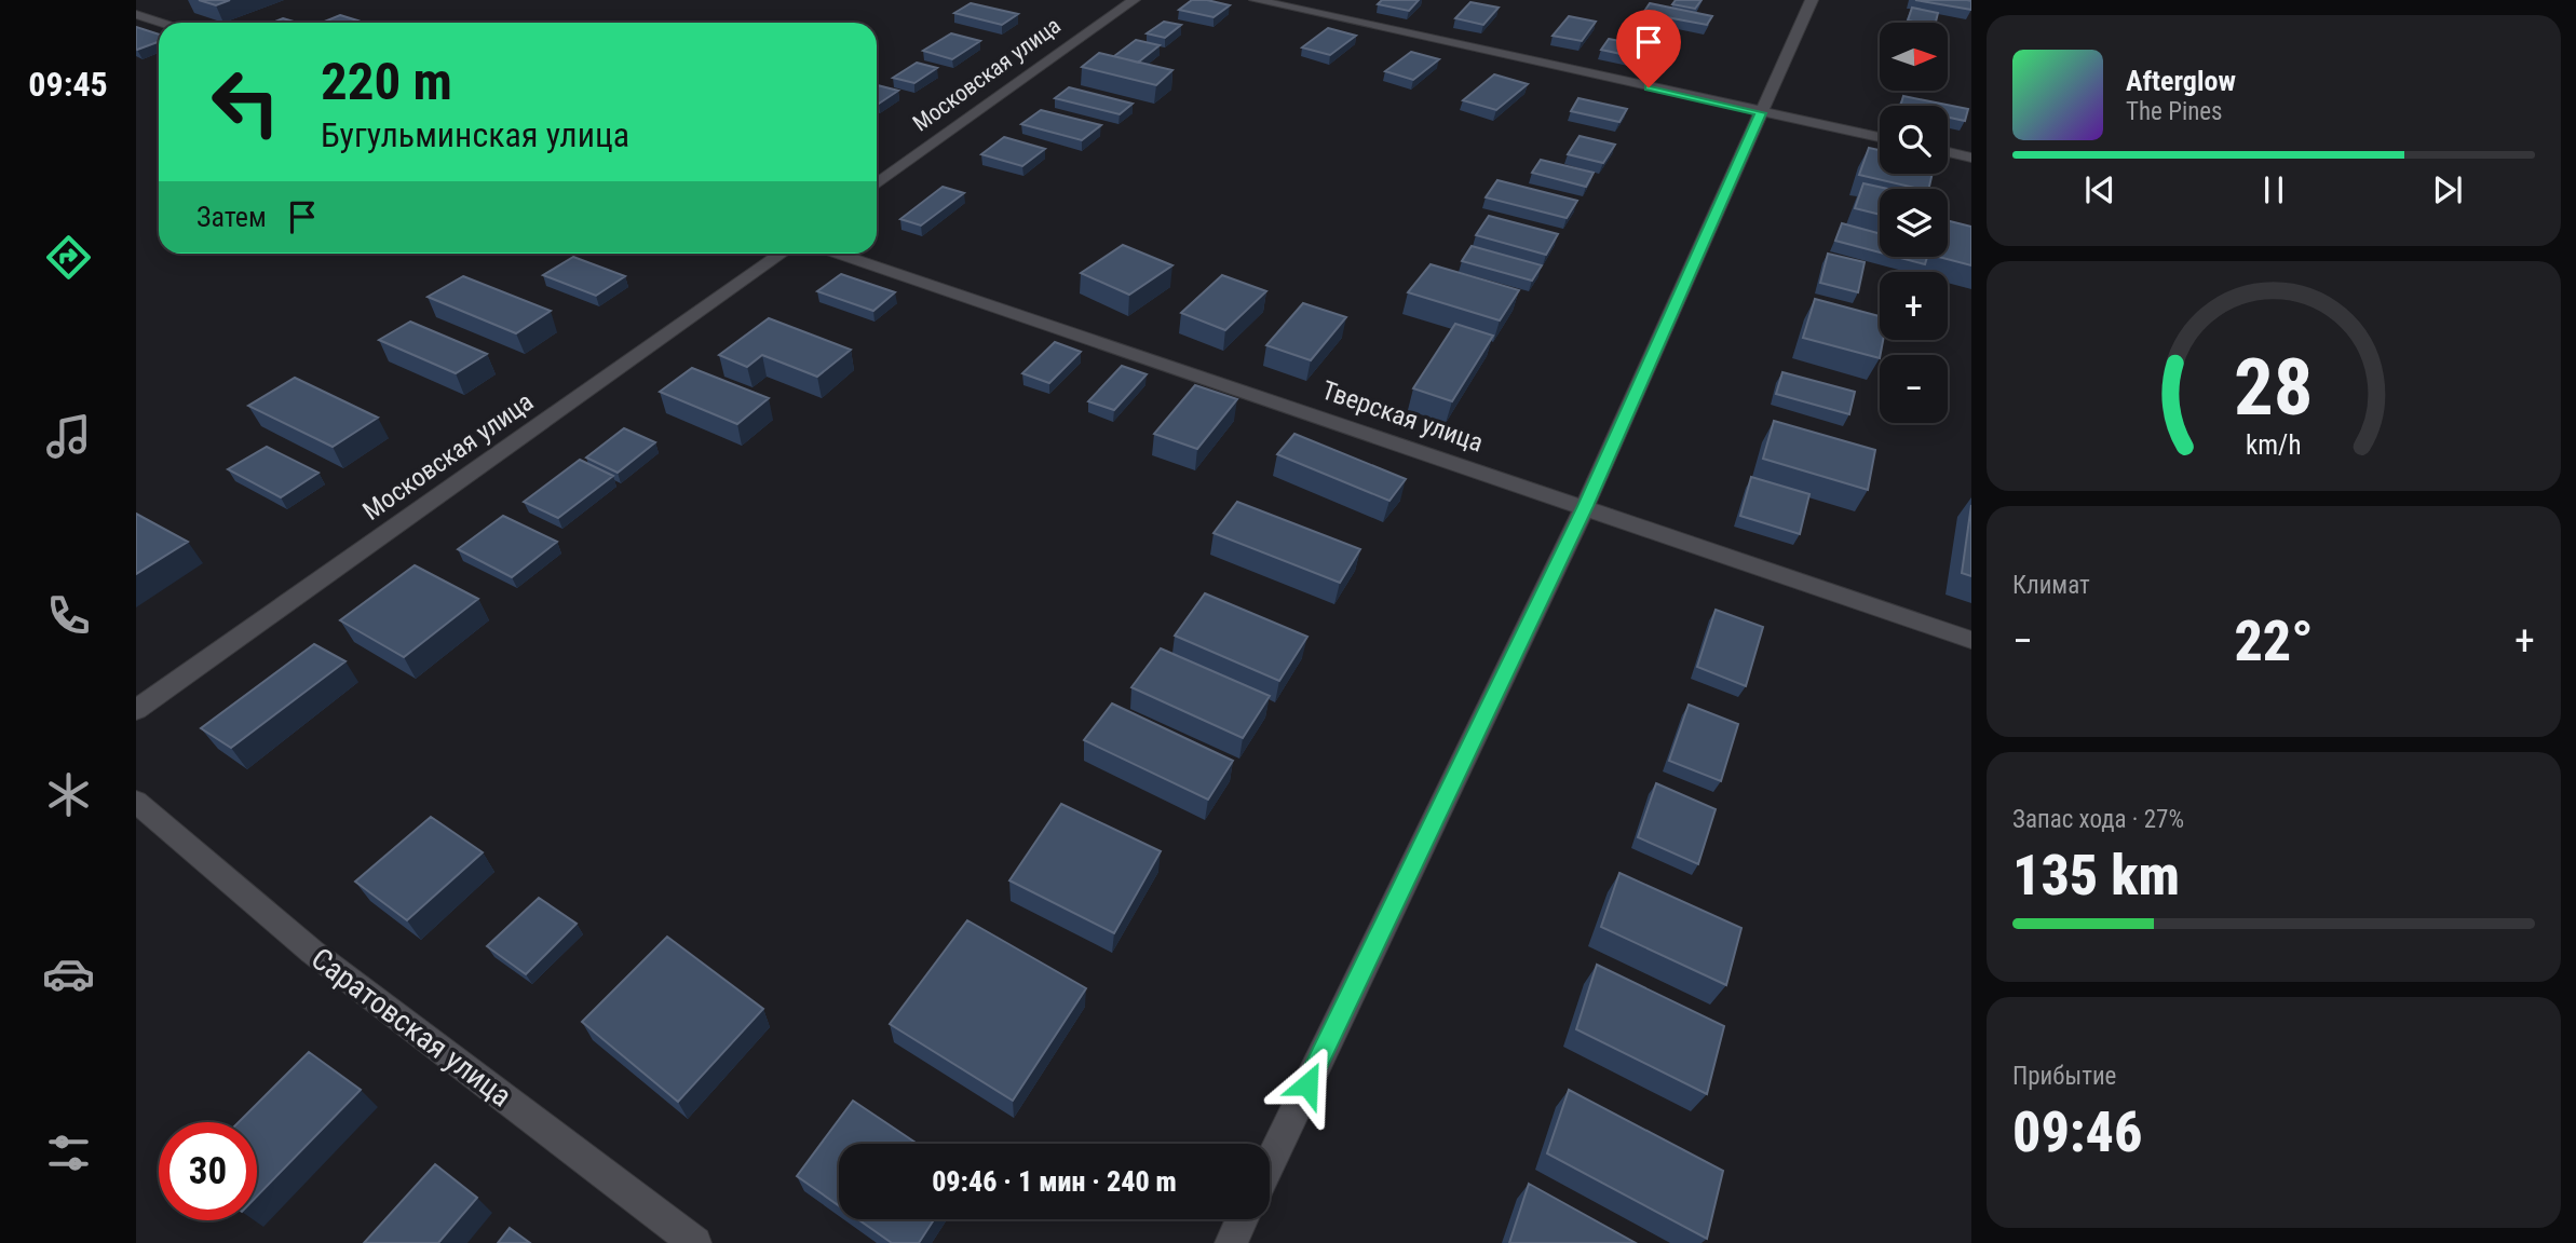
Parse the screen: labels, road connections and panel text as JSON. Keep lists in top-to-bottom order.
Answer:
{
  "streets": {
    "street": ["Московская улица", "Тверская улица", "Саратовская улица"]
  },
  "north": "right",
  "page": {
    "tabs": "09:45",
    "map_buttons": ["+", "−"],
    "turn": ["220 m", "Бугульминская улица"],
    "song": ["Afterglow", "The Pines"],
    "then": "Затем",
    "tile": [
      "Климат",
      ["Запас хода · 27%", "135 km"],
      ["Прибытие", "09:46"]
    ],
    "heat": ["−", "22°", "+"],
    "limit": "30",
    "trip": "09:46 · 1 мин · 240 m",
    "gauge": ["28", "km/h"]
  }
}
